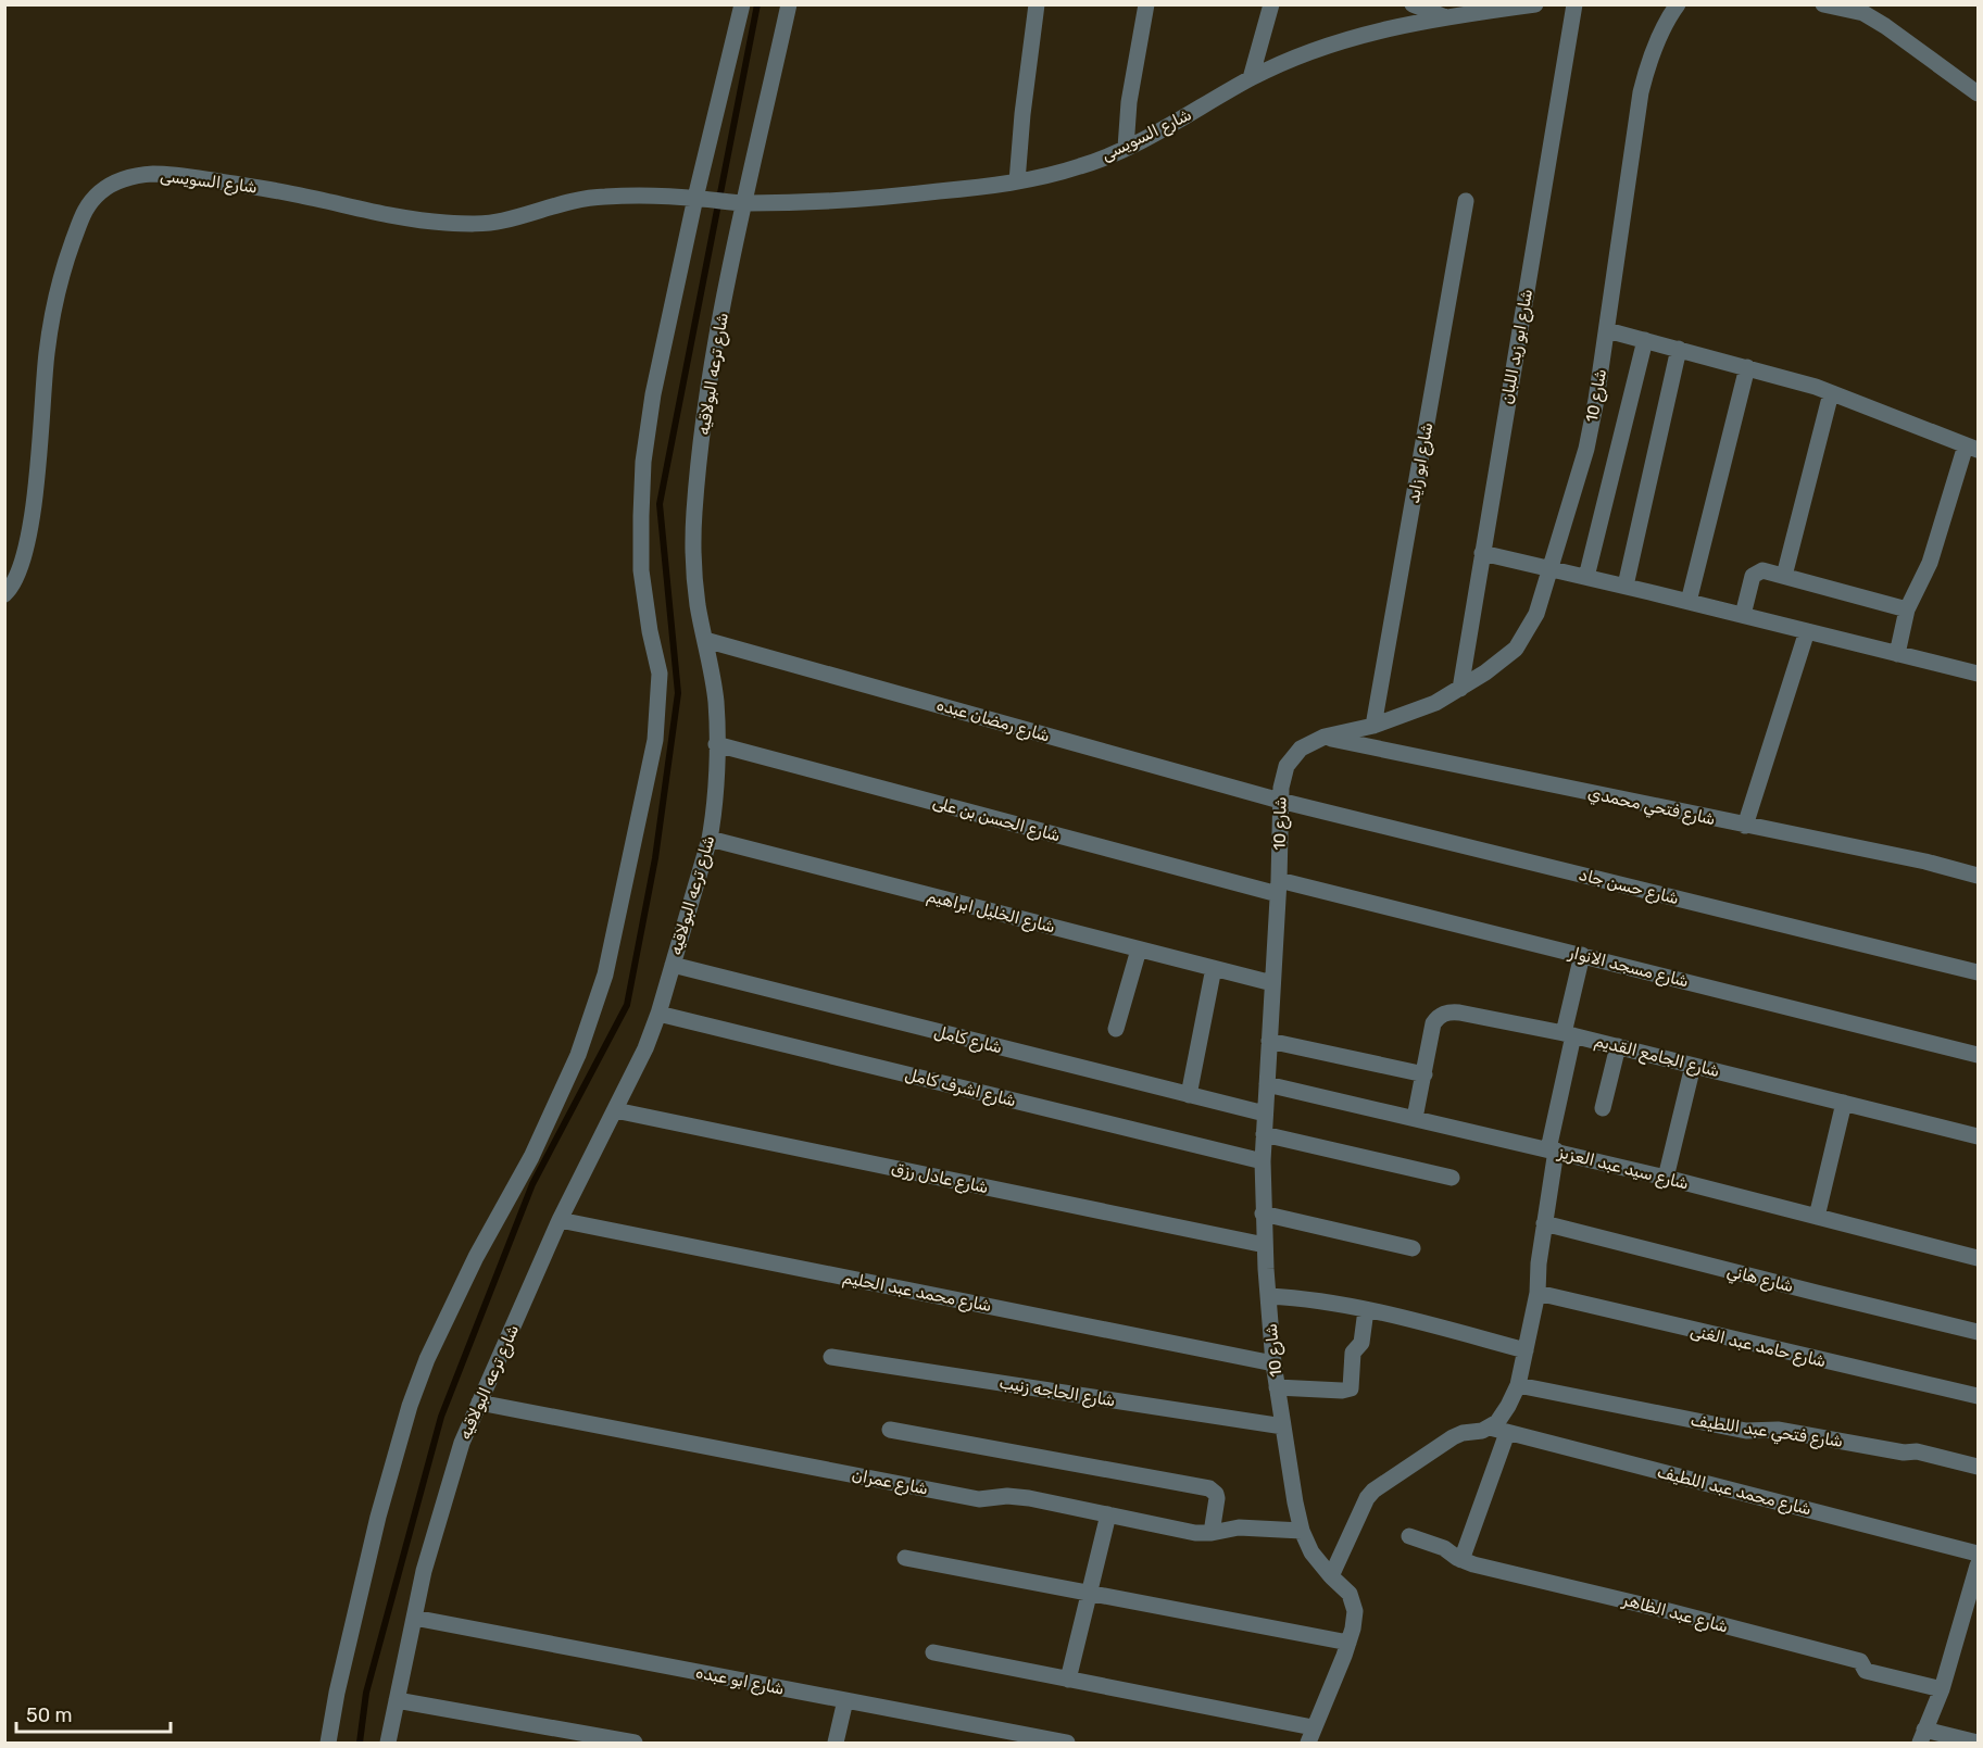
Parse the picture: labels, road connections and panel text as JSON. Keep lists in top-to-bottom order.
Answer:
{
  "streets": {
    "street": [
      "شارع السويسى",
      "شارع ابو زيد اللبان",
      "شارع ترعه البولاقيه",
      "شارع 10",
      "شارع ابو زايد",
      "شارع رمضان عبده",
      "شارع فتحي محمدي",
      "شارع الحسن بن على",
      "شارع حسن جاد",
      "شارع الخليل ابراهيم",
      "شارع مسجد الانوار",
      "شارع كامل",
      "شارع الجامع القديم",
      "شارع اشرف كامل",
      "شارع سيد عبد العزيز",
      "شارع عادل رزق",
      "شارع هاني",
      "شارع محمد عبد الحليم",
      "شارع حامد عبد الغنى",
      "شارع الحاجه زنيب",
      "شارع فتحي عبد اللطيف",
      "شارع عمران",
      "شارع محمد عبد اللطيف",
      "شارع عبد الظاهر",
      "شارع ابو عبده"
    ]
  },
  "crossings": [
    ["شارع السويسى", "شارع ترعه البولاقيه"],
    ["شارع ابو زيد اللبان", "شارع 10"],
    ["شارع ترعه البولاقيه", "شارع رمضان عبده"],
    ["شارع ترعه البولاقيه", "شارع الحسن بن على"],
    ["شارع ترعه البولاقيه", "شارع الخليل ابراهيم"],
    ["شارع ترعه البولاقيه", "شارع كامل"],
    ["شارع ترعه البولاقيه", "شارع اشرف كامل"],
    ["شارع ترعه البولاقيه", "شارع عادل رزق"],
    ["شارع ترعه البولاقيه", "شارع محمد عبد الحليم"],
    ["شارع ترعه البولاقيه", "شارع عمران"],
    ["شارع ترعه البولاقيه", "شارع ابو عبده"],
    ["شارع 10", "شارع ابو زايد"],
    ["شارع 10", "شارع رمضان عبده"],
    ["شارع 10", "شارع فتحي محمدي"],
    ["شارع 10", "شارع الحسن بن على"],
    ["شارع 10", "شارع حسن جاد"],
    ["شارع 10", "شارع الخليل ابراهيم"],
    ["شارع 10", "شارع مسجد الانوار"],
    ["شارع 10", "شارع كامل"],
    ["شارع 10", "شارع اشرف كامل"],
    ["شارع 10", "شارع سيد عبد العزيز"],
    ["شارع 10", "شارع عادل رزق"],
    ["شارع 10", "شارع محمد عبد الحليم"],
    ["شارع 10", "شارع الحاجه زنيب"],
    ["شارع 10", "شارع عمران"],
    ["شارع رمضان عبده", "شارع حسن جاد"],
    ["شارع الحسن بن على", "شارع مسجد الانوار"],
    ["شارع الجامع القديم", "شارع سيد عبد العزيز"]
  ],
  "scale_bar": "50 m"
}
